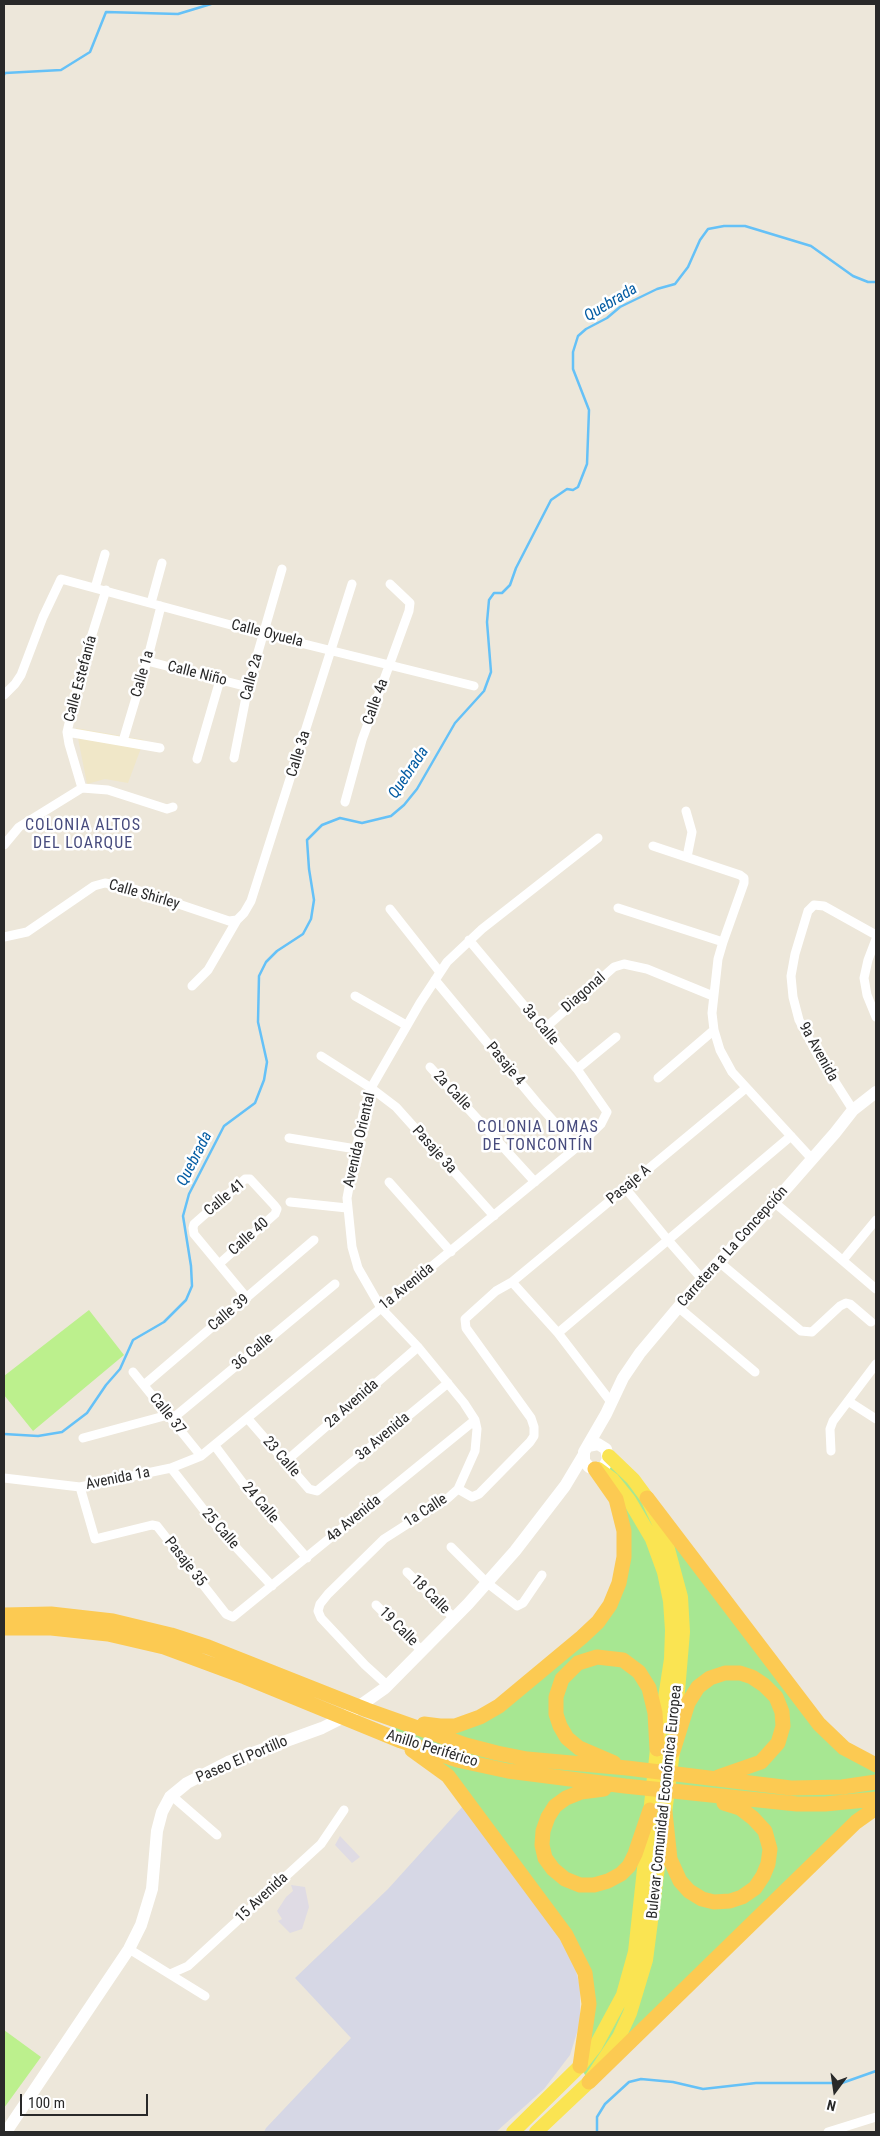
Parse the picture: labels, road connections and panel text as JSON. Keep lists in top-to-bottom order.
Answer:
{
  "streets": {
    "highway": ["Anillo Periférico"],
    "main road": ["Carretera a La Concepción", "Paseo El Portillo", "Bulevar Comunidad Económica Europea"],
    "street": [
      "Calle Oyuela",
      "Calle 1a",
      "Calle Niño",
      "Calle 2a",
      "Calle Estefanía",
      "Calle 4a",
      "Calle 3a",
      "Calle Shirley",
      "Diagonal",
      "3a Calle",
      "9a Avenida",
      "Pasaje 4",
      "2a Calle",
      "Avenida Oriental",
      "Pasaje 3a",
      "Pasaje A",
      "Calle 41",
      "Calle 40",
      "1a Avenida",
      "Calle 39",
      "36 Calle",
      "2a Avenida",
      "Calle 37",
      "3a Avenida",
      "23 Calle",
      "Avenida 1a",
      "24 Calle",
      "1a Calle",
      "4a Avenida",
      "25 Calle",
      "Pasaje 35",
      "18 Calle",
      "19 Calle",
      "15 Avenida"
    ]
  },
  "crossings": [
    ["Calle Oyuela", "Calle 1a"],
    ["Calle Oyuela", "Calle 2a"],
    ["Calle Oyuela", "Calle Estefanía"],
    ["Calle Oyuela", "Calle 4a"],
    ["Calle Oyuela", "Calle 3a"],
    ["Calle 1a", "Calle Niño"],
    ["Calle Niño", "Calle 2a"],
    ["Calle 3a", "Calle Shirley"],
    ["Diagonal", "3a Calle"],
    ["3a Calle", "Avenida Oriental"],
    ["3a Calle", "1a Avenida"],
    ["9a Avenida", "Carretera a La Concepción"],
    ["Pasaje 4", "Avenida Oriental"],
    ["Pasaje 4", "1a Avenida"],
    ["2a Calle", "1a Avenida"],
    ["Avenida Oriental", "Pasaje 3a"],
    ["Avenida Oriental", "1a Avenida"],
    ["Avenida Oriental", "2a Avenida"],
    ["Avenida Oriental", "3a Avenida"],
    ["Avenida Oriental", "4a Avenida"],
    ["Pasaje 3a", "1a Avenida"],
    ["Pasaje A", "1a Calle"],
    ["Calle 41", "Calle 40"],
    ["Calle 41", "Calle 39"],
    ["Carretera a La Concepción", "Paseo El Portillo"],
    ["Carretera a La Concepción", "Bulevar Comunidad Económica Europea"],
    ["1a Avenida", "Calle 37"],
    ["1a Avenida", "23 Calle"],
    ["1a Avenida", "Avenida 1a"],
    ["1a Avenida", "24 Calle"],
    ["Calle 39", "Calle 37"],
    ["36 Calle", "Calle 37"],
    ["2a Avenida", "23 Calle"],
    ["Calle 37", "Avenida 1a"],
    ["3a Avenida", "23 Calle"],
    ["Avenida 1a", "25 Calle"],
    ["Avenida 1a", "Pasaje 35"],
    ["24 Calle", "4a Avenida"],
    ["1a Calle", "Paseo El Portillo"],
    ["4a Avenida", "25 Calle"],
    ["4a Avenida", "Pasaje 35"],
    ["18 Calle", "Paseo El Portillo"],
    ["19 Calle", "Paseo El Portillo"],
    ["Paseo El Portillo", "Bulevar Comunidad Económica Europea"]
  ],
  "districts": ["COLONIA ALTOS DEL LOARQUE", "COLONIA LOMAS DE TONCONTÍN"],
  "water": ["Quebrada"],
  "scale_bar": "100 m",
  "north": "bottom"
}
